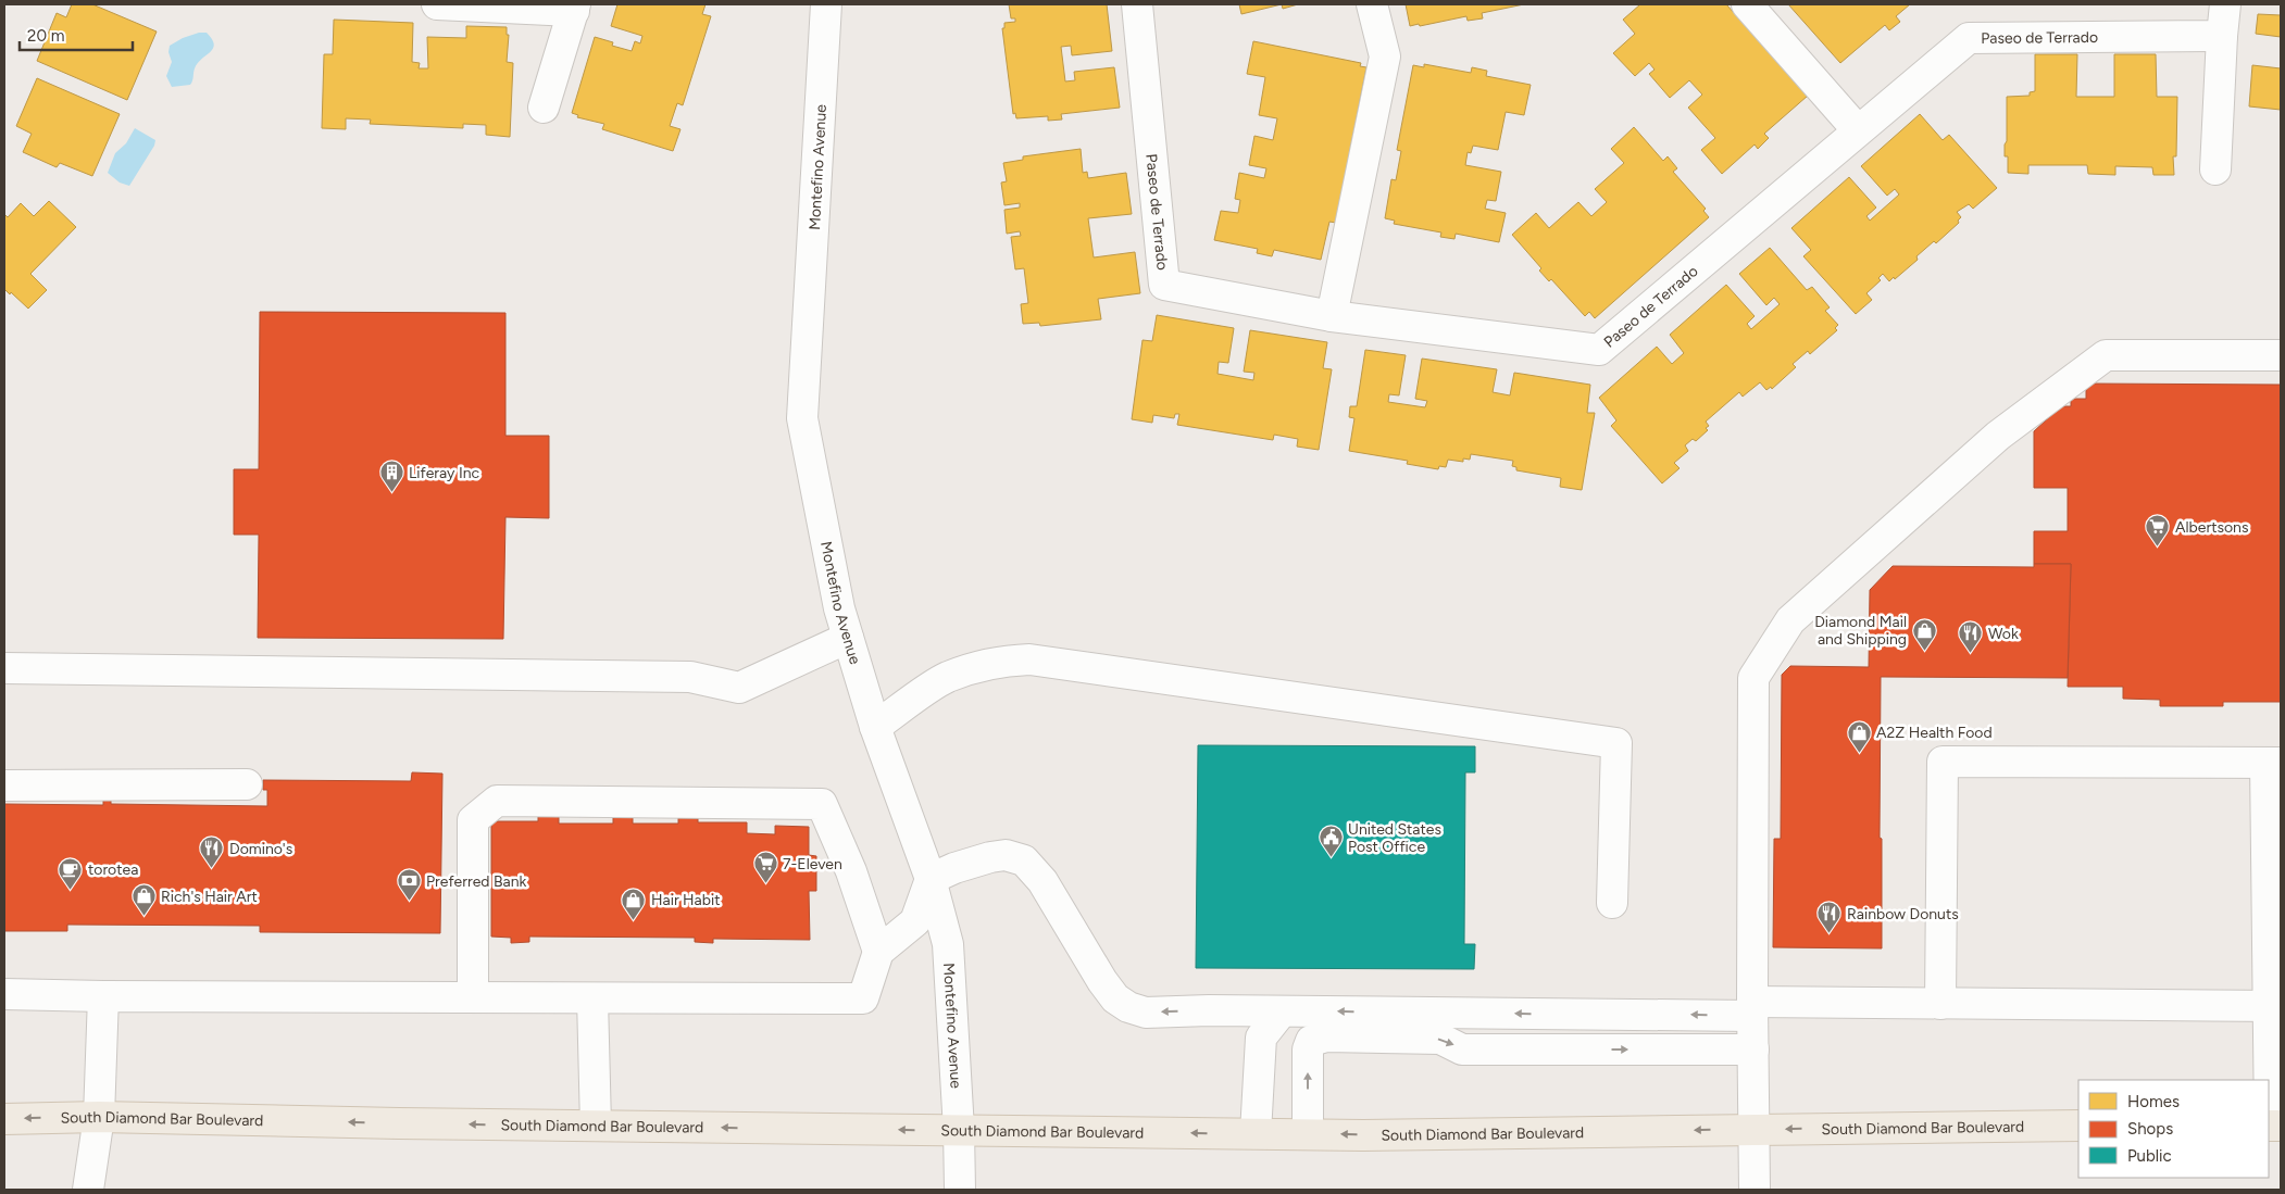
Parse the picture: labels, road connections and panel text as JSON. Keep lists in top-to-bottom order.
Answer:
{
  "streets": {
    "main road": ["South Diamond Bar Boulevard"],
    "street": ["Paseo de Terrado", "Montefino Avenue"]
  },
  "crossings": [
    ["Montefino Avenue", "South Diamond Bar Boulevard"]
  ],
  "one_way": ["South Diamond Bar Boulevard"],
  "places": {
    "building": ["Liferay Inc"],
    "supermarket": ["Albertsons", "7-Eleven"],
    "shop": [
      "Diamond Mail and Shipping",
      "A2Z Health Food",
      "Rich's Hair Art",
      "Hair Habit"
    ],
    "restaurant": ["Wok", "Domino's", "Rainbow Donuts"],
    "public building": ["United States Post Office"],
    "cafe": ["torotea"],
    "bank": ["Preferred Bank"]
  },
  "legend": ["Homes", "Shops", "Public"],
  "scale_bar": "20 m"
}
